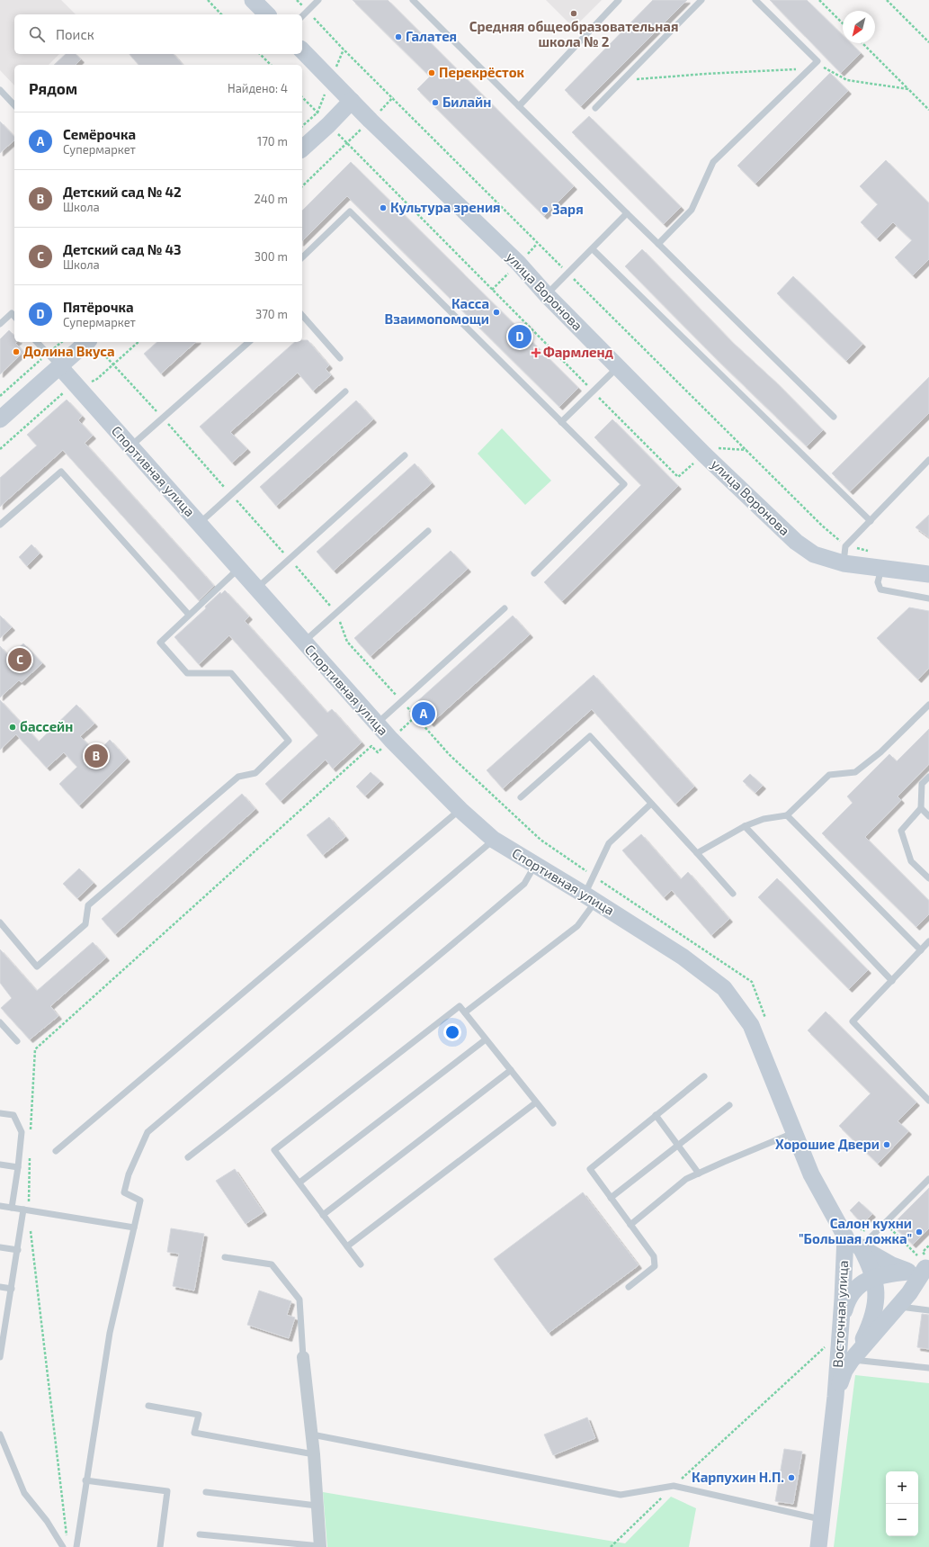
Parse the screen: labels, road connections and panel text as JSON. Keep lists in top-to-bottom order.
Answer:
{
  "streets": {
    "street": ["улица Воронова", "Спортивная улица", "Восточная улица"]
  },
  "places": {
    "other": [
      "Средняя общеобразовательная школа № 2",
      "Галатея",
      "Перекрёсток",
      "Билайн",
      "Культура зрения",
      "Заря",
      "Касса Взаимопомощи",
      "Долина Вкуса",
      "бассейн",
      "Хорошие Двери",
      "Салон кухни \"Большая ложка\"",
      "Карпухин Н.П."
    ],
    "health": ["Фармленд"]
  },
  "north": "bottom left",
  "page": {
    "search": "Поиск",
    "heading": ["Рядом", "Найдено: 4"],
    "list": [
      {
        "mark": "A",
        "name": "Семёрочка",
        "note": "Супермаркет",
        "value": "170 m"
      },
      {
        "mark": "B",
        "name": "Детский сад № 42",
        "note": "Школа",
        "value": "240 m"
      },
      {
        "mark": "C",
        "name": "Детский сад № 43",
        "note": "Школа",
        "value": "300 m"
      },
      {
        "mark": "D",
        "name": "Пятёрочка",
        "note": "Супермаркет",
        "value": "370 m"
      }
    ],
    "pins": [
      "D",
      "C",
      "A",
      "B"
    ],
    "map_buttons": ["+", "−"]
  }
}
